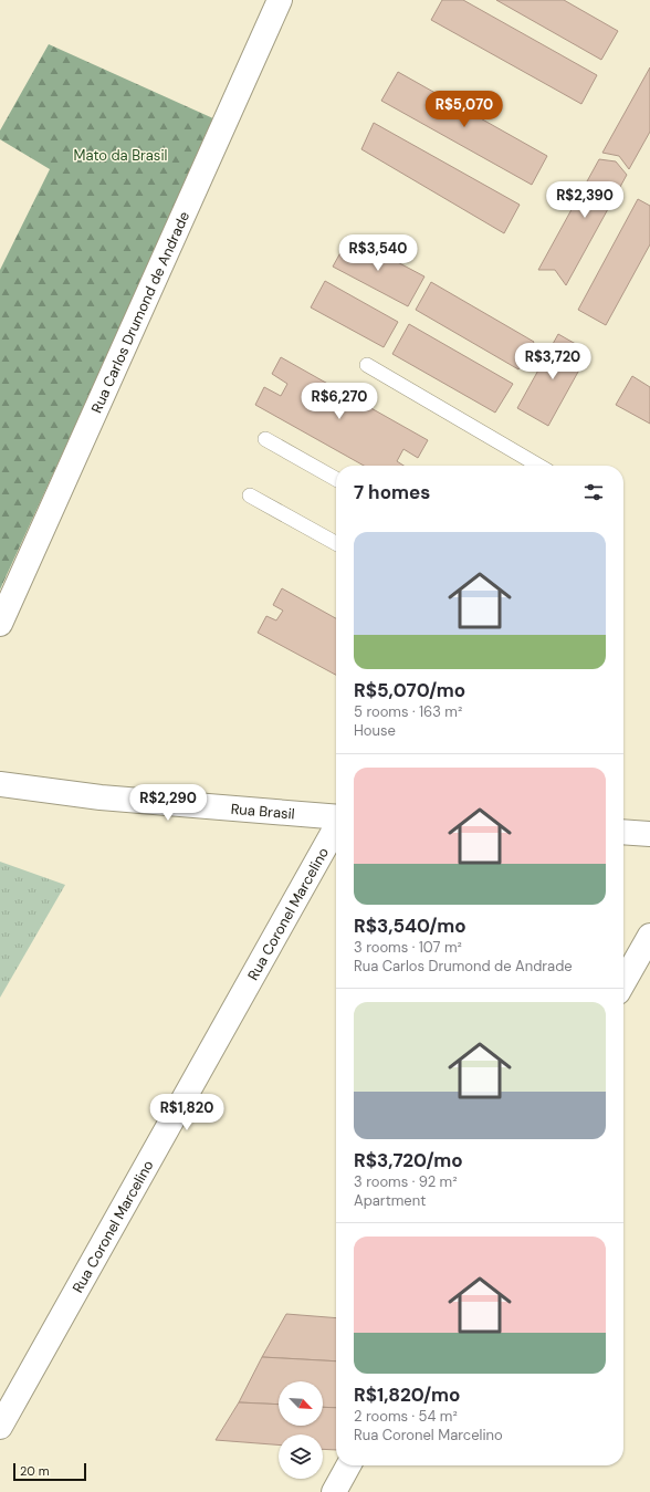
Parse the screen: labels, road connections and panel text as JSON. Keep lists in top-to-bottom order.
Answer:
{
  "streets": {
    "street": ["Rua Carlos Drumond de Andrade", "Rua Brasil", "Rua Coronel Marcelino"]
  },
  "parks": ["Mato da Brasil"],
  "scale_bar": "20 m",
  "north": "bottom right",
  "page": {
    "price": [
      "R$5,070",
      "R$2,390",
      "R$3,540",
      "R$3,720",
      "R$6,270",
      "R$2,290",
      "R$1,820"
    ],
    "heading": "7 homes",
    "list": [
      {
        "name": "R$5,070/mo",
        "note": "5 rooms · 163 m² · House"
      },
      {
        "name": "R$3,540/mo",
        "note": "3 rooms · 107 m² · Rua Carlos Drumond de Andrade"
      },
      {
        "name": "R$3,720/mo",
        "note": "3 rooms · 92 m² · Apartment"
      },
      {
        "name": "R$1,820/mo",
        "note": "2 rooms · 54 m² · Rua Coronel Marcelino"
      }
    ],
    "scale": "20 m"
  }
}
